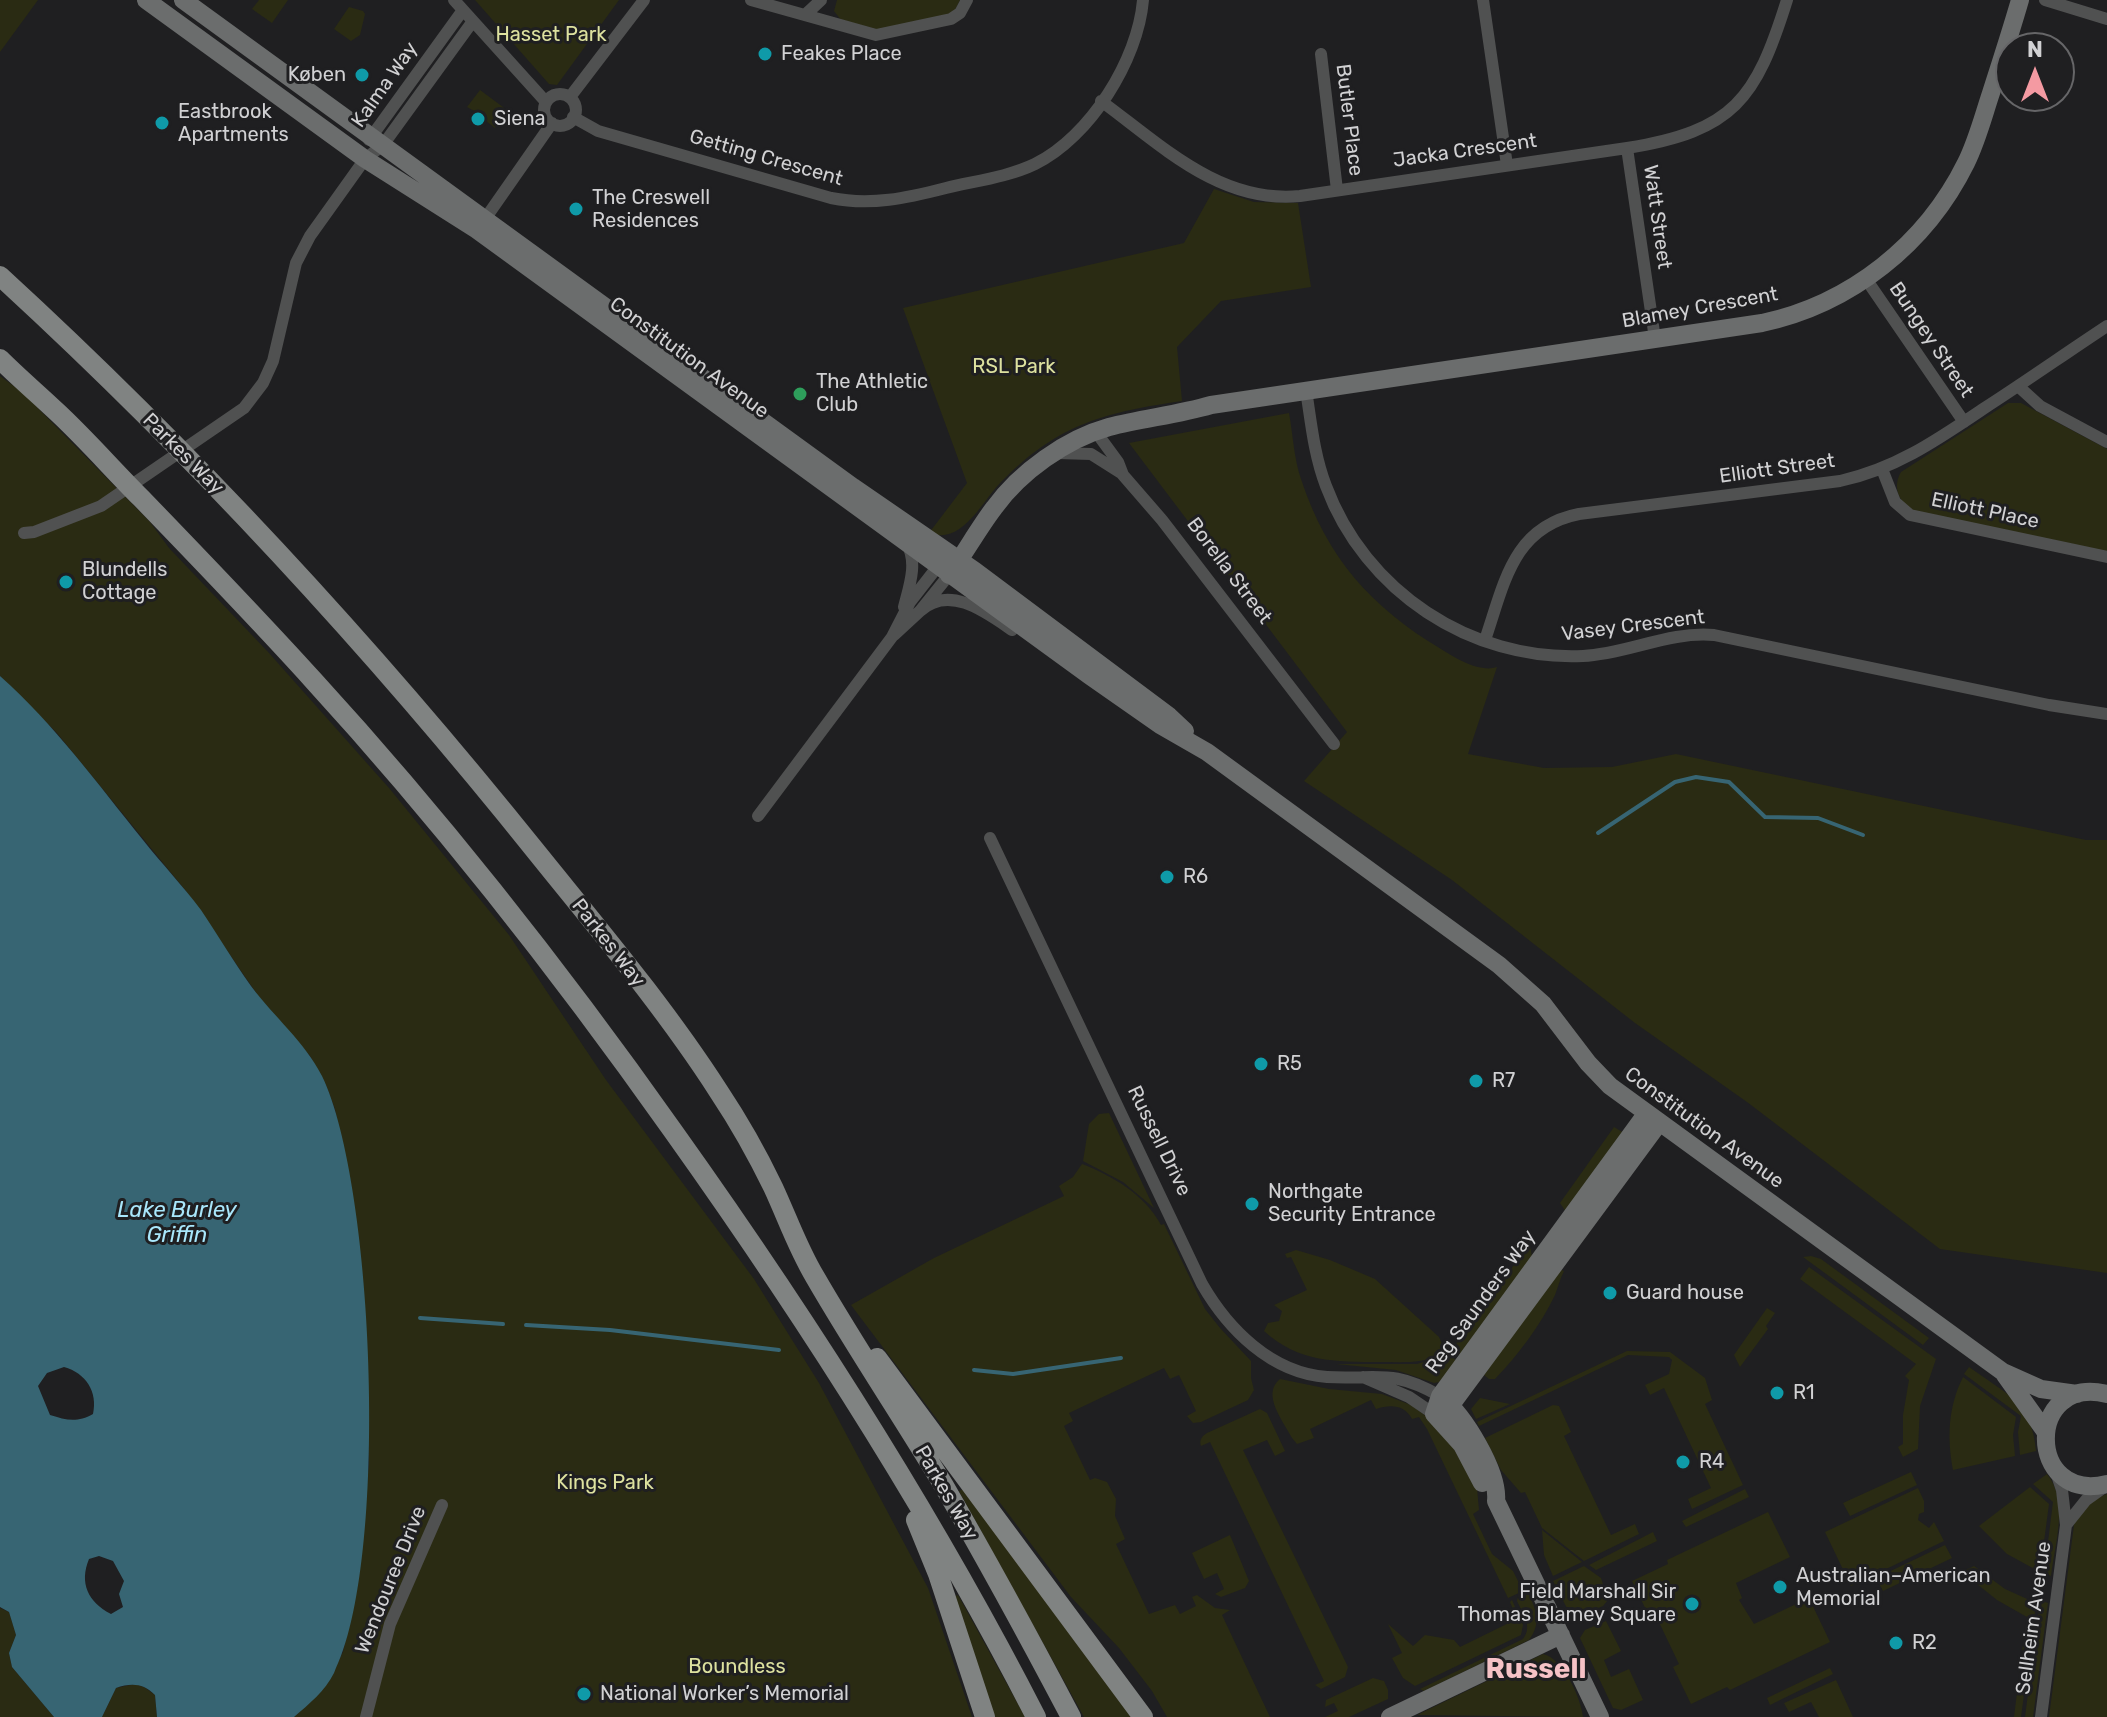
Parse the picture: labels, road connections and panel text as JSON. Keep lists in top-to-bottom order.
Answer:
{
  "streets": {
    "main road": ["Parkes Way"],
    "street": [
      "Kalma Way",
      "Butler Place",
      "Jacka Crescent",
      "Getting Crescent",
      "Watt Street",
      "Blamey Crescent",
      "Bungey Street",
      "Constitution Avenue",
      "Elliott Street",
      "Elliott Place",
      "Borella Street",
      "Vasey Crescent",
      "Russell Drive",
      "Reg Saunders Way",
      "Wendouree Drive",
      "Sellheim Avenue"
    ]
  },
  "crossings": [
    ["Kalma Way", "Constitution Avenue"],
    ["Butler Place", "Jacka Crescent"],
    ["Jacka Crescent", "Getting Crescent"],
    ["Jacka Crescent", "Watt Street"],
    ["Watt Street", "Blamey Crescent"],
    ["Blamey Crescent", "Bungey Street"],
    ["Blamey Crescent", "Constitution Avenue"],
    ["Blamey Crescent", "Borella Street"],
    ["Blamey Crescent", "Vasey Crescent"],
    ["Bungey Street", "Elliott Street"],
    ["Constitution Avenue", "Reg Saunders Way"],
    ["Elliott Street", "Elliott Place"],
    ["Elliott Street", "Vasey Crescent"],
    ["Russell Drive", "Reg Saunders Way"]
  ],
  "districts": ["Russell"],
  "water": ["Lake Burley Griffin"],
  "parks": [
    "Hasset Park",
    "RSL Park",
    "Kings Park",
    "Boundless"
  ],
  "places": [
    "Feakes Place",
    "Køben",
    "Siena",
    "Eastbrook Apartments",
    "The Creswell Residences",
    "The Athletic Club",
    "Blundells Cottage",
    "R6",
    "R5",
    "R7",
    "Northgate Security Entrance",
    "Guard house",
    "R1",
    "R4",
    "Australian–American Memorial",
    "Field Marshall Sir Thomas Blamey Square",
    "R2",
    "National Worker’s Memorial"
  ],
  "north": "top"
}
